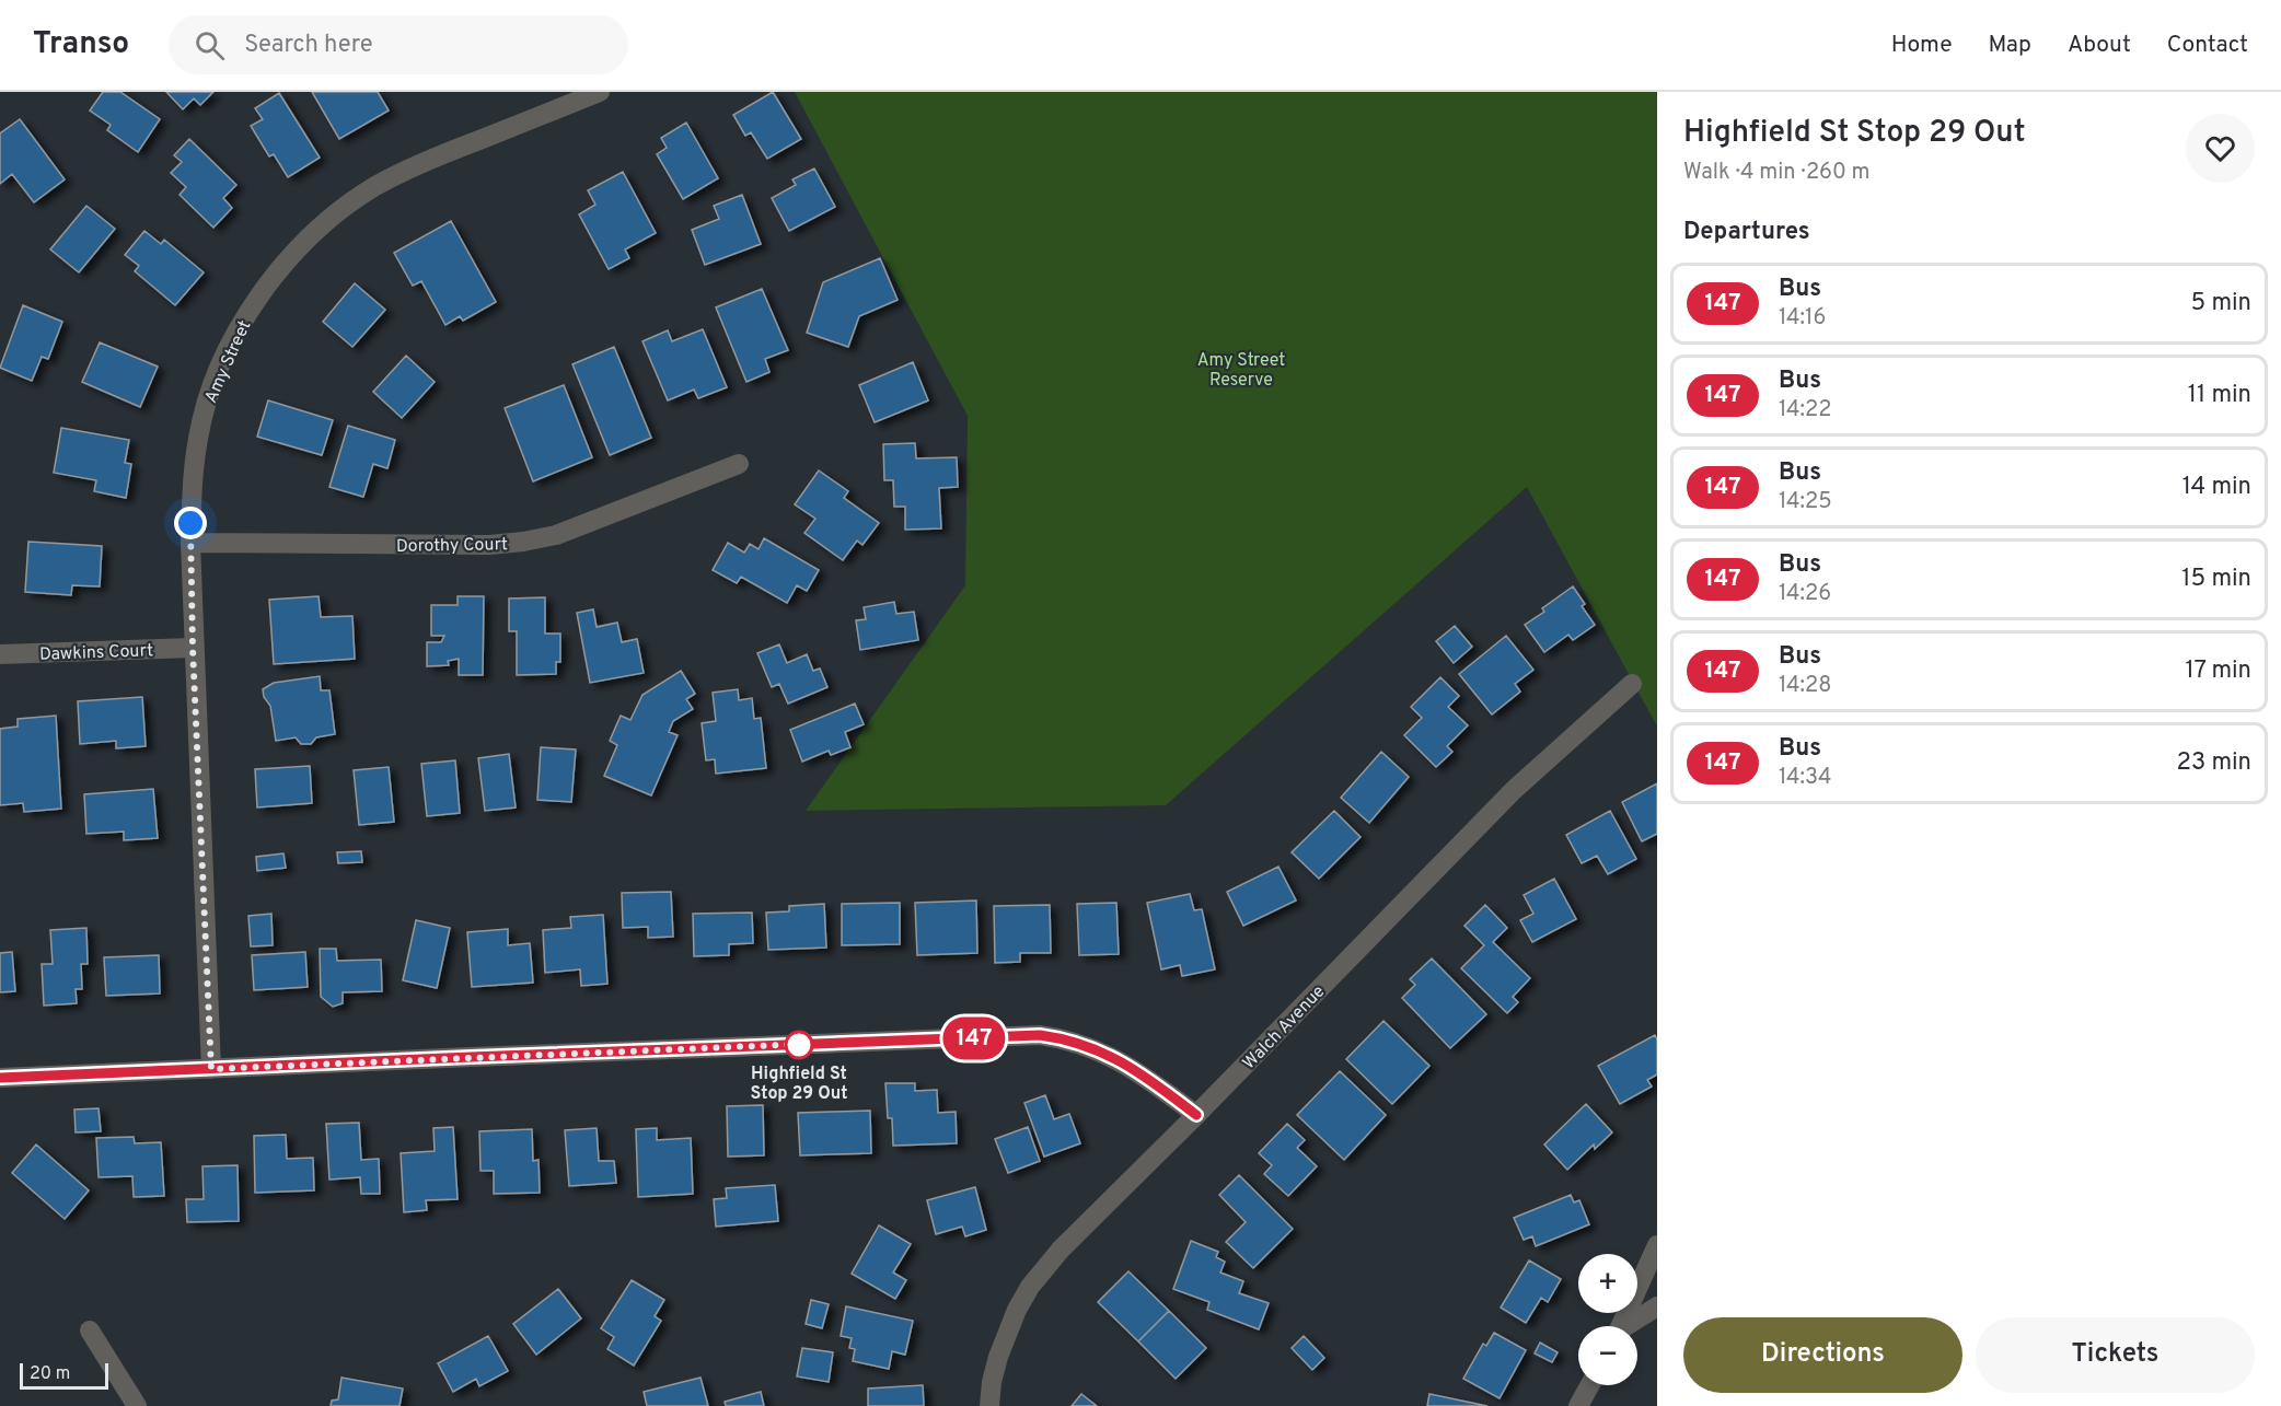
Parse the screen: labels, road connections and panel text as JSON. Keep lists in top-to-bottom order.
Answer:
{
  "streets": {
    "street": [
      "Amy Street",
      "Dorothy Court",
      "Dawkins Court",
      "Walch Avenue"
    ]
  },
  "crossings": [
    ["Amy Street", "Dorothy Court"],
    ["Amy Street", "Dawkins Court"]
  ],
  "parks": ["Amy Street Reserve"],
  "places": ["Highfield St Stop 29 Out"],
  "lines": ["bus line 147"],
  "scale_bar": "20 m",
  "page": {
    "header": "Transo",
    "search": "Search here",
    "nav": [
      "Home",
      "Map",
      "About",
      "Contact"
    ],
    "on_map": "147",
    "heading": [
      ["Highfield St Stop 29 Out", "Walk · 4 min · 260 m"],
      "Departures"
    ],
    "list": [
      {
        "mark": "147",
        "name": "Bus",
        "note": "14:16",
        "value": "5 min"
      },
      {
        "mark": "147",
        "name": "Bus",
        "note": "14:22",
        "value": "11 min"
      },
      {
        "mark": "147",
        "name": "Bus",
        "note": "14:25",
        "value": "14 min"
      },
      {
        "mark": "147",
        "name": "Bus",
        "note": "14:26",
        "value": "15 min"
      },
      {
        "mark": "147",
        "name": "Bus",
        "note": "14:28",
        "value": "17 min"
      },
      {
        "mark": "147",
        "name": "Bus",
        "note": "14:34",
        "value": "23 min"
      }
    ],
    "map_buttons": ["+", "−"],
    "buttons": ["Directions", "Tickets"],
    "scale": "20 m"
  }
}
